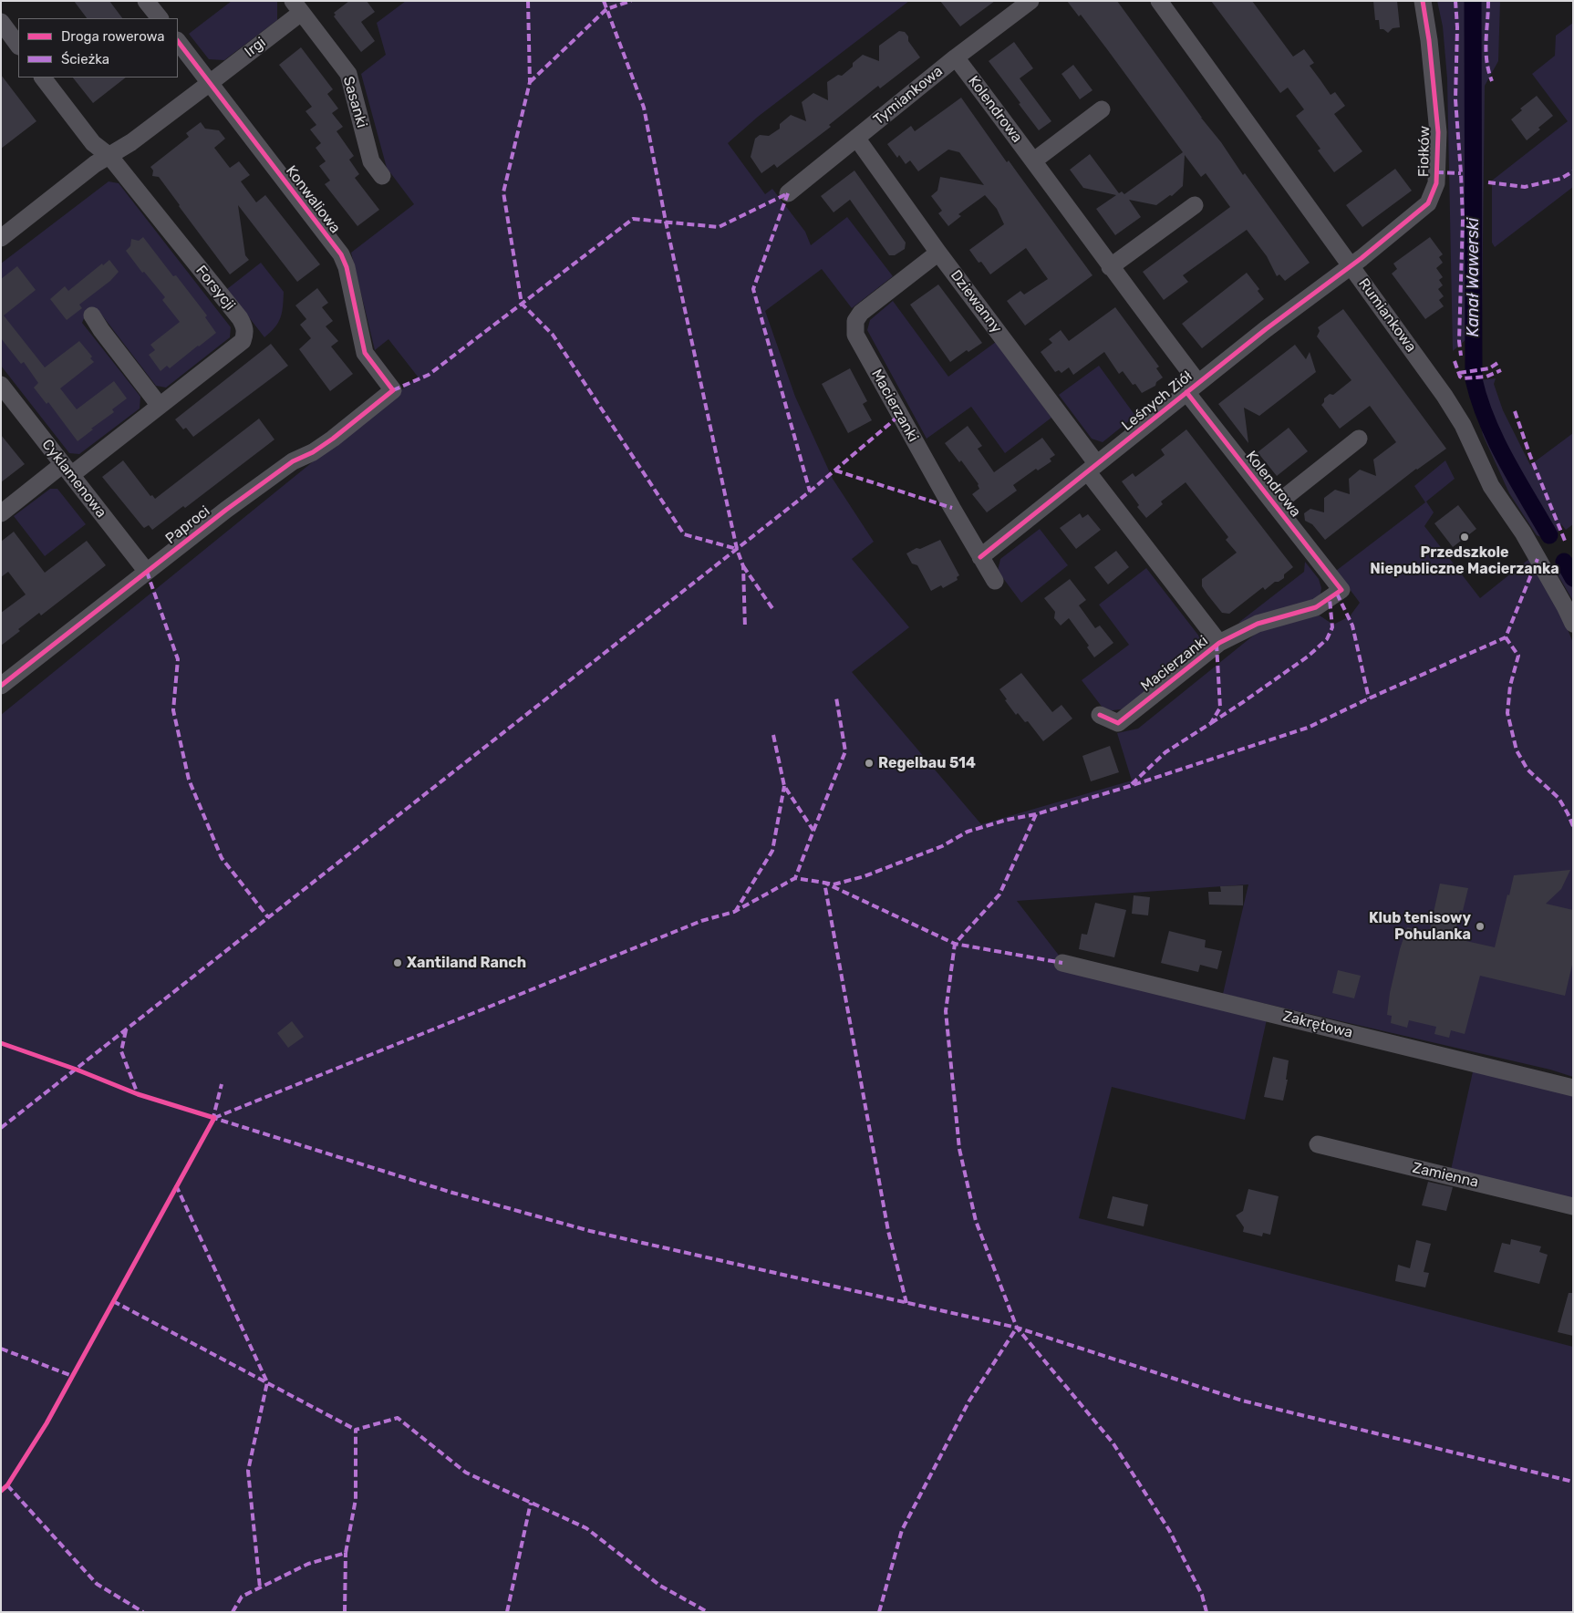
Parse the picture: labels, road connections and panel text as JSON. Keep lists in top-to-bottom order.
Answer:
{
  "streets": {
    "street": [
      "Irgi",
      "Tymiankowa",
      "Sasanki",
      "Kolendrowa",
      "Fiołków",
      "Konwaliowa",
      "Forsycji",
      "Dziewanny",
      "Rumiankowa",
      "Leśnych Ziół",
      "Macierzanki",
      "Cyklamenowa",
      "Paproci",
      "Zakrętowa",
      "Zamienna"
    ]
  },
  "crossings": [
    ["Irgi", "Sasanki"],
    ["Irgi", "Konwaliowa"],
    ["Irgi", "Forsycji"],
    ["Tymiankowa", "Kolendrowa"],
    ["Tymiankowa", "Dziewanny"],
    ["Kolendrowa", "Leśnych Ziół"],
    ["Kolendrowa", "Macierzanki"],
    ["Fiołków", "Rumiankowa"],
    ["Fiołków", "Leśnych Ziół"],
    ["Konwaliowa", "Paproci"],
    ["Forsycji", "Cyklamenowa"],
    ["Dziewanny", "Leśnych Ziół"],
    ["Dziewanny", "Macierzanki"],
    ["Rumiankowa", "Leśnych Ziół"],
    ["Leśnych Ziół", "Macierzanki"],
    ["Cyklamenowa", "Paproci"]
  ],
  "water": ["Kanał Wawerski"],
  "places": [
    "Przedszkole Niepubliczne Macierzanka",
    "Regelbau 514",
    "Klub tenisowy Pohulanka",
    "Xantiland Ranch"
  ],
  "legend": ["Droga rowerowa", "Ścieżka"]
}
